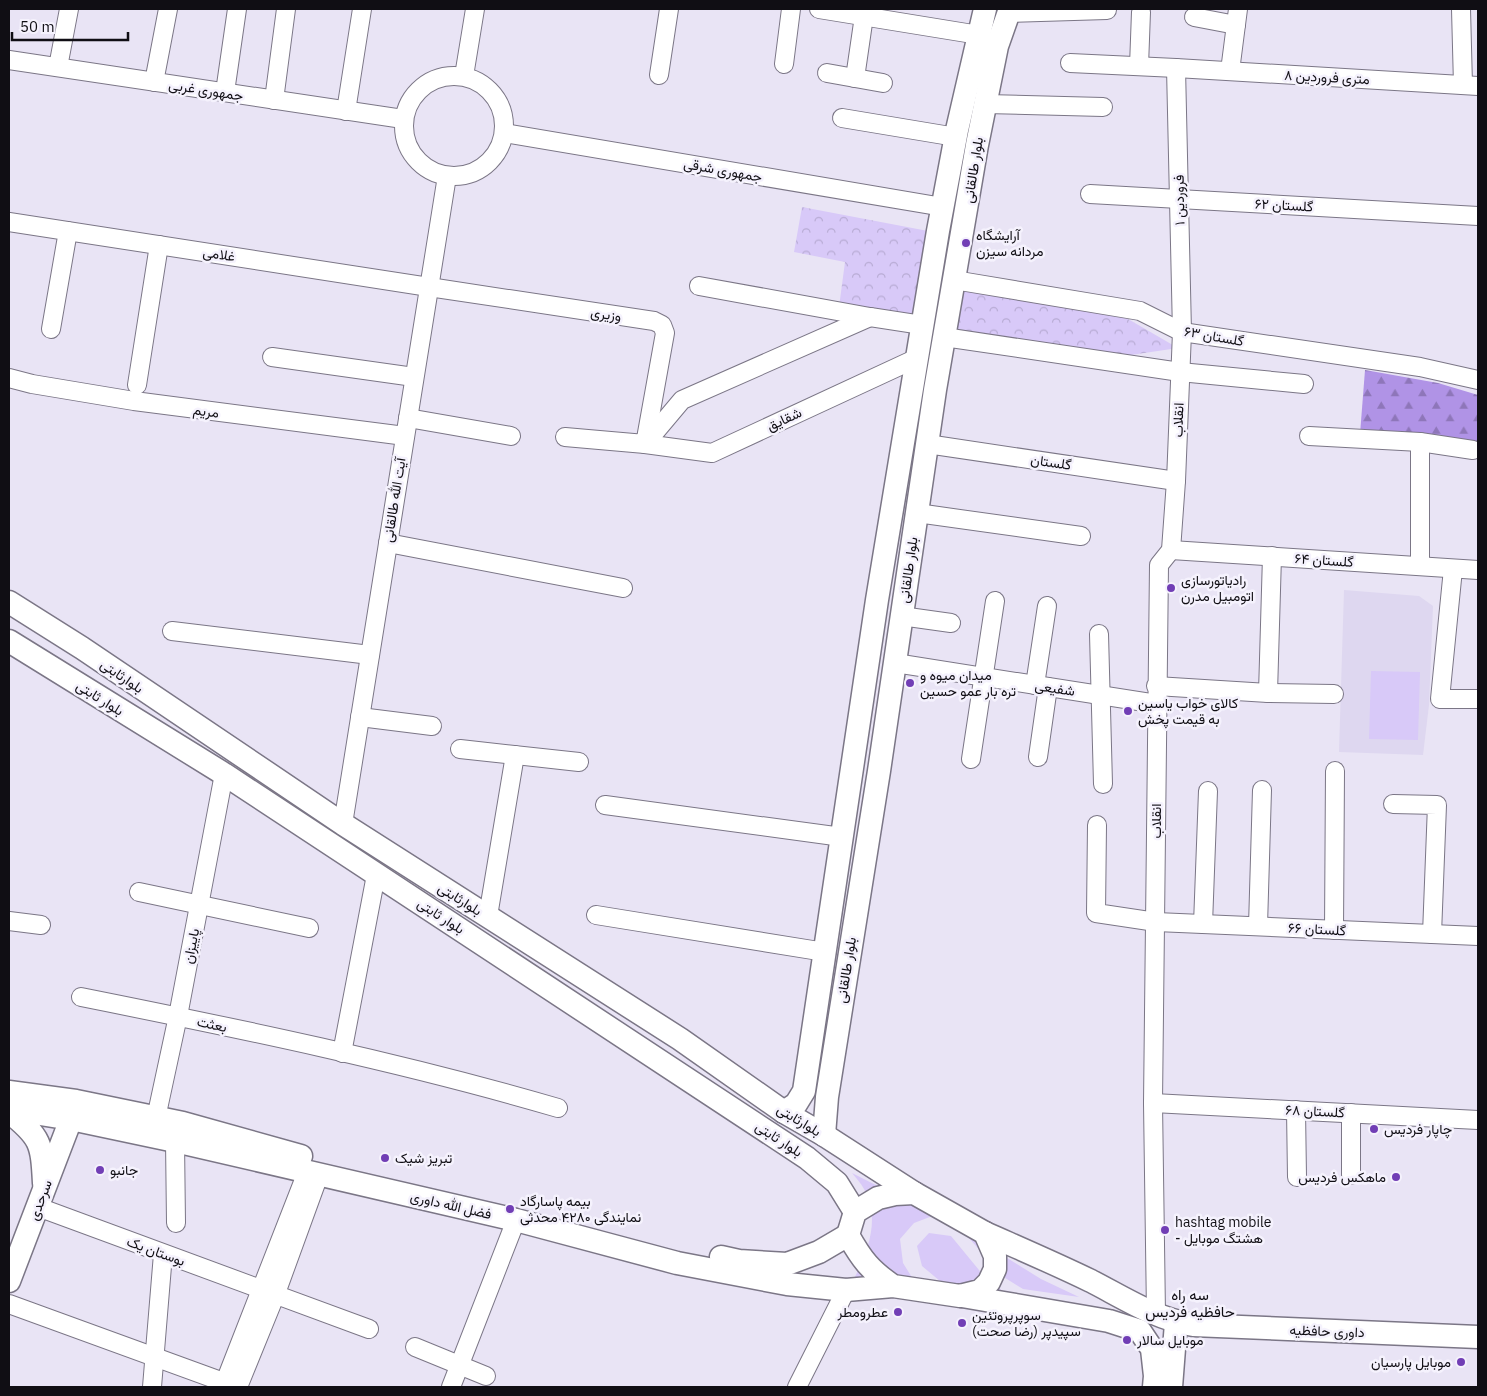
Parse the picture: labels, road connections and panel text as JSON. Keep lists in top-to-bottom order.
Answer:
{
  "streets": {
    "main road": [
      "بلوار طالقانی",
      "بلوارثابتی",
      "بلوار ثابتی",
      "سرحدی",
      "فضل الله داوری",
      "داوری حافظیه"
    ],
    "street": [
      "۸ متری فروردین",
      "جمهوری غربی",
      "جمهوری شرقی",
      "فروردین ۱",
      "گلستان ۶۲",
      "غلامی",
      "وزیری",
      "گلستان ۶۳",
      "مریم",
      "شقایق",
      "انقلاب",
      "گلستان",
      "آیت الله طالقانی",
      "گلستان ۶۴",
      "شفیعی",
      "گلستان ۶۶",
      "پاییزان",
      "بعثت",
      "گلستان ۶۸",
      "بوستان یک"
    ]
  },
  "crossings": [
    ["۸ متری فروردین", "فروردین ۱"],
    ["جمهوری غربی", "جمهوری شرقی"],
    ["جمهوری غربی", "آیت الله طالقانی"],
    ["جمهوری شرقی", "بلوار طالقانی"],
    ["جمهوری شرقی", "آیت الله طالقانی"],
    ["بلوار طالقانی", "گلستان ۶۳"],
    ["بلوار طالقانی", "شقایق"],
    ["بلوار طالقانی", "گلستان"],
    ["بلوار طالقانی", "بلوارثابتی"],
    ["بلوار طالقانی", "شفیعی"],
    ["فروردین ۱", "گلستان ۶۲"],
    ["فروردین ۱", "گلستان ۶۳"],
    ["فروردین ۱", "انقلاب"],
    ["غلامی", "وزیری"],
    ["غلامی", "آیت الله طالقانی"],
    ["وزیری", "شقایق"],
    ["وزیری", "آیت الله طالقانی"],
    ["گلستان ۶۳", "انقلاب"],
    ["مریم", "آیت الله طالقانی"],
    ["انقلاب", "گلستان"],
    ["انقلاب", "گلستان ۶۴"],
    ["انقلاب", "شفیعی"],
    ["انقلاب", "گلستان ۶۶"],
    ["انقلاب", "گلستان ۶۸"],
    ["آیت الله طالقانی", "بلوارثابتی"],
    ["بلوارثابتی", "بلوار ثابتی"],
    ["بلوارثابتی", "فضل الله داوری"],
    ["بلوار ثابتی", "پاییزان"],
    ["بلوار ثابتی", "فضل الله داوری"],
    ["پاییزان", "بعثت"],
    ["پاییزان", "فضل الله داوری"],
    ["سرحدی", "فضل الله داوری"],
    ["سرحدی", "بوستان یک"]
  ],
  "districts": ["سه راه حافظیه فردیس"],
  "places": [
    "آرایشگاه مردانه سیزن",
    "رادیاتورسازی اتومبیل مدرن",
    "میدان میوه و تره بار عمو حسین",
    "کالای خواب یاسین به قیمت پخش",
    "چاپار فردیس",
    "تبریز شیک",
    "جانبو",
    "ماهکس فردیس",
    "بیمه پاسارگاد نمایندگی ۴۲۸۰ محدثی",
    "hashtag mobile - هشتگ موبایل",
    "عطرومطر",
    "سوپرپروتئین سپیدپر (رضا صحت)",
    "موبایل سالار",
    "موبایل پارسیان"
  ],
  "scale_bar": "50 m"
}
